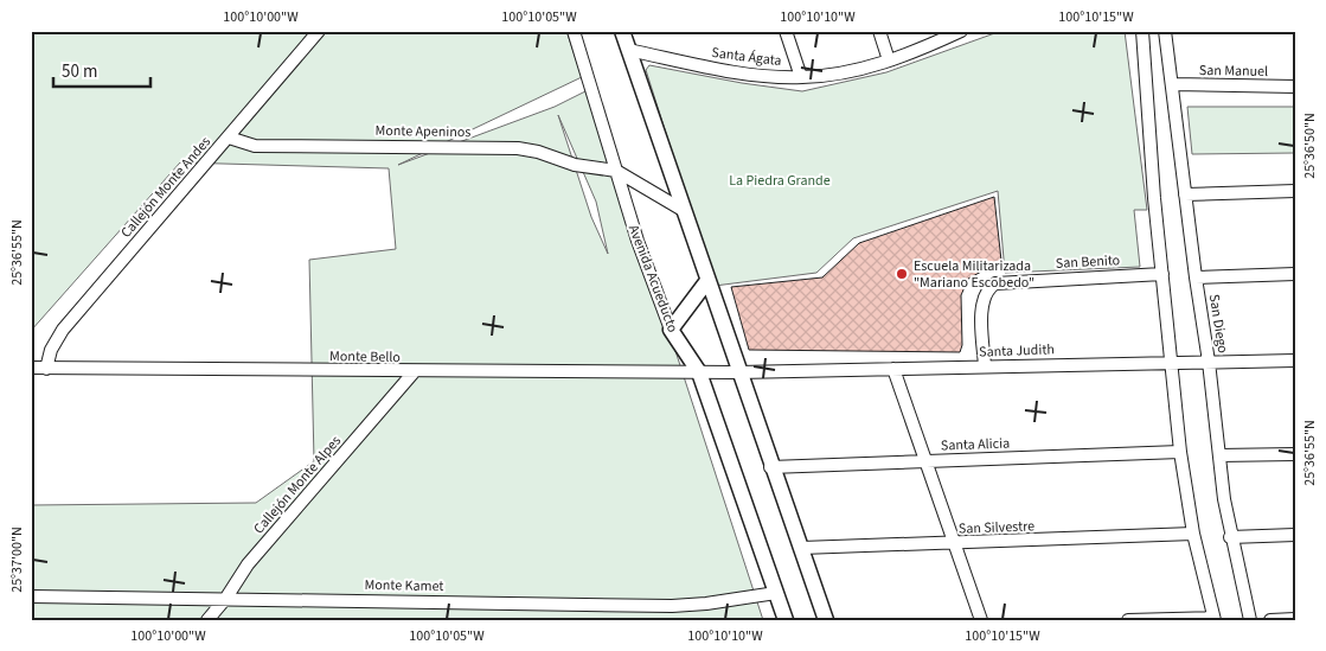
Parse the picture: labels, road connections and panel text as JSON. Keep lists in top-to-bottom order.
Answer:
{
  "streets": {
    "street": [
      "Santa Ágata",
      "San Manuel",
      "Monte Apeninos",
      "Callejón Monte Andes",
      "San Benito",
      "Avenida Acueducto",
      "San Diego",
      "Santa Judith",
      "Monte Bello",
      "Santa Alicia",
      "Callejón Monte Alpes",
      "San Silvestre",
      "Monte Kamet"
    ]
  },
  "crossings": [
    ["San Manuel", "San Diego"],
    ["Monte Apeninos", "Callejón Monte Andes"],
    ["Monte Apeninos", "Avenida Acueducto"],
    ["Callejón Monte Andes", "Monte Bello"],
    ["San Benito", "Santa Judith"],
    ["Avenida Acueducto", "Monte Bello"],
    ["Avenida Acueducto", "Monte Kamet"],
    ["San Diego", "Santa Judith"],
    ["Santa Judith", "Monte Bello"],
    ["Monte Bello", "Callejón Monte Alpes"],
    ["Callejón Monte Alpes", "Monte Kamet"]
  ],
  "parks": ["La Piedra Grande"],
  "places": ["Escuela Militarizada \"Mariano Escobedo\""],
  "scale_bar": "50 m",
  "coordinates": [
    "100°10'00\"W",
    "100°10'05\"W",
    "100°10'10\"W",
    "100°10'15\"W",
    "25°36'50\"N",
    "25°36'55\"N",
    "25°37'00\"N"
  ]
}
